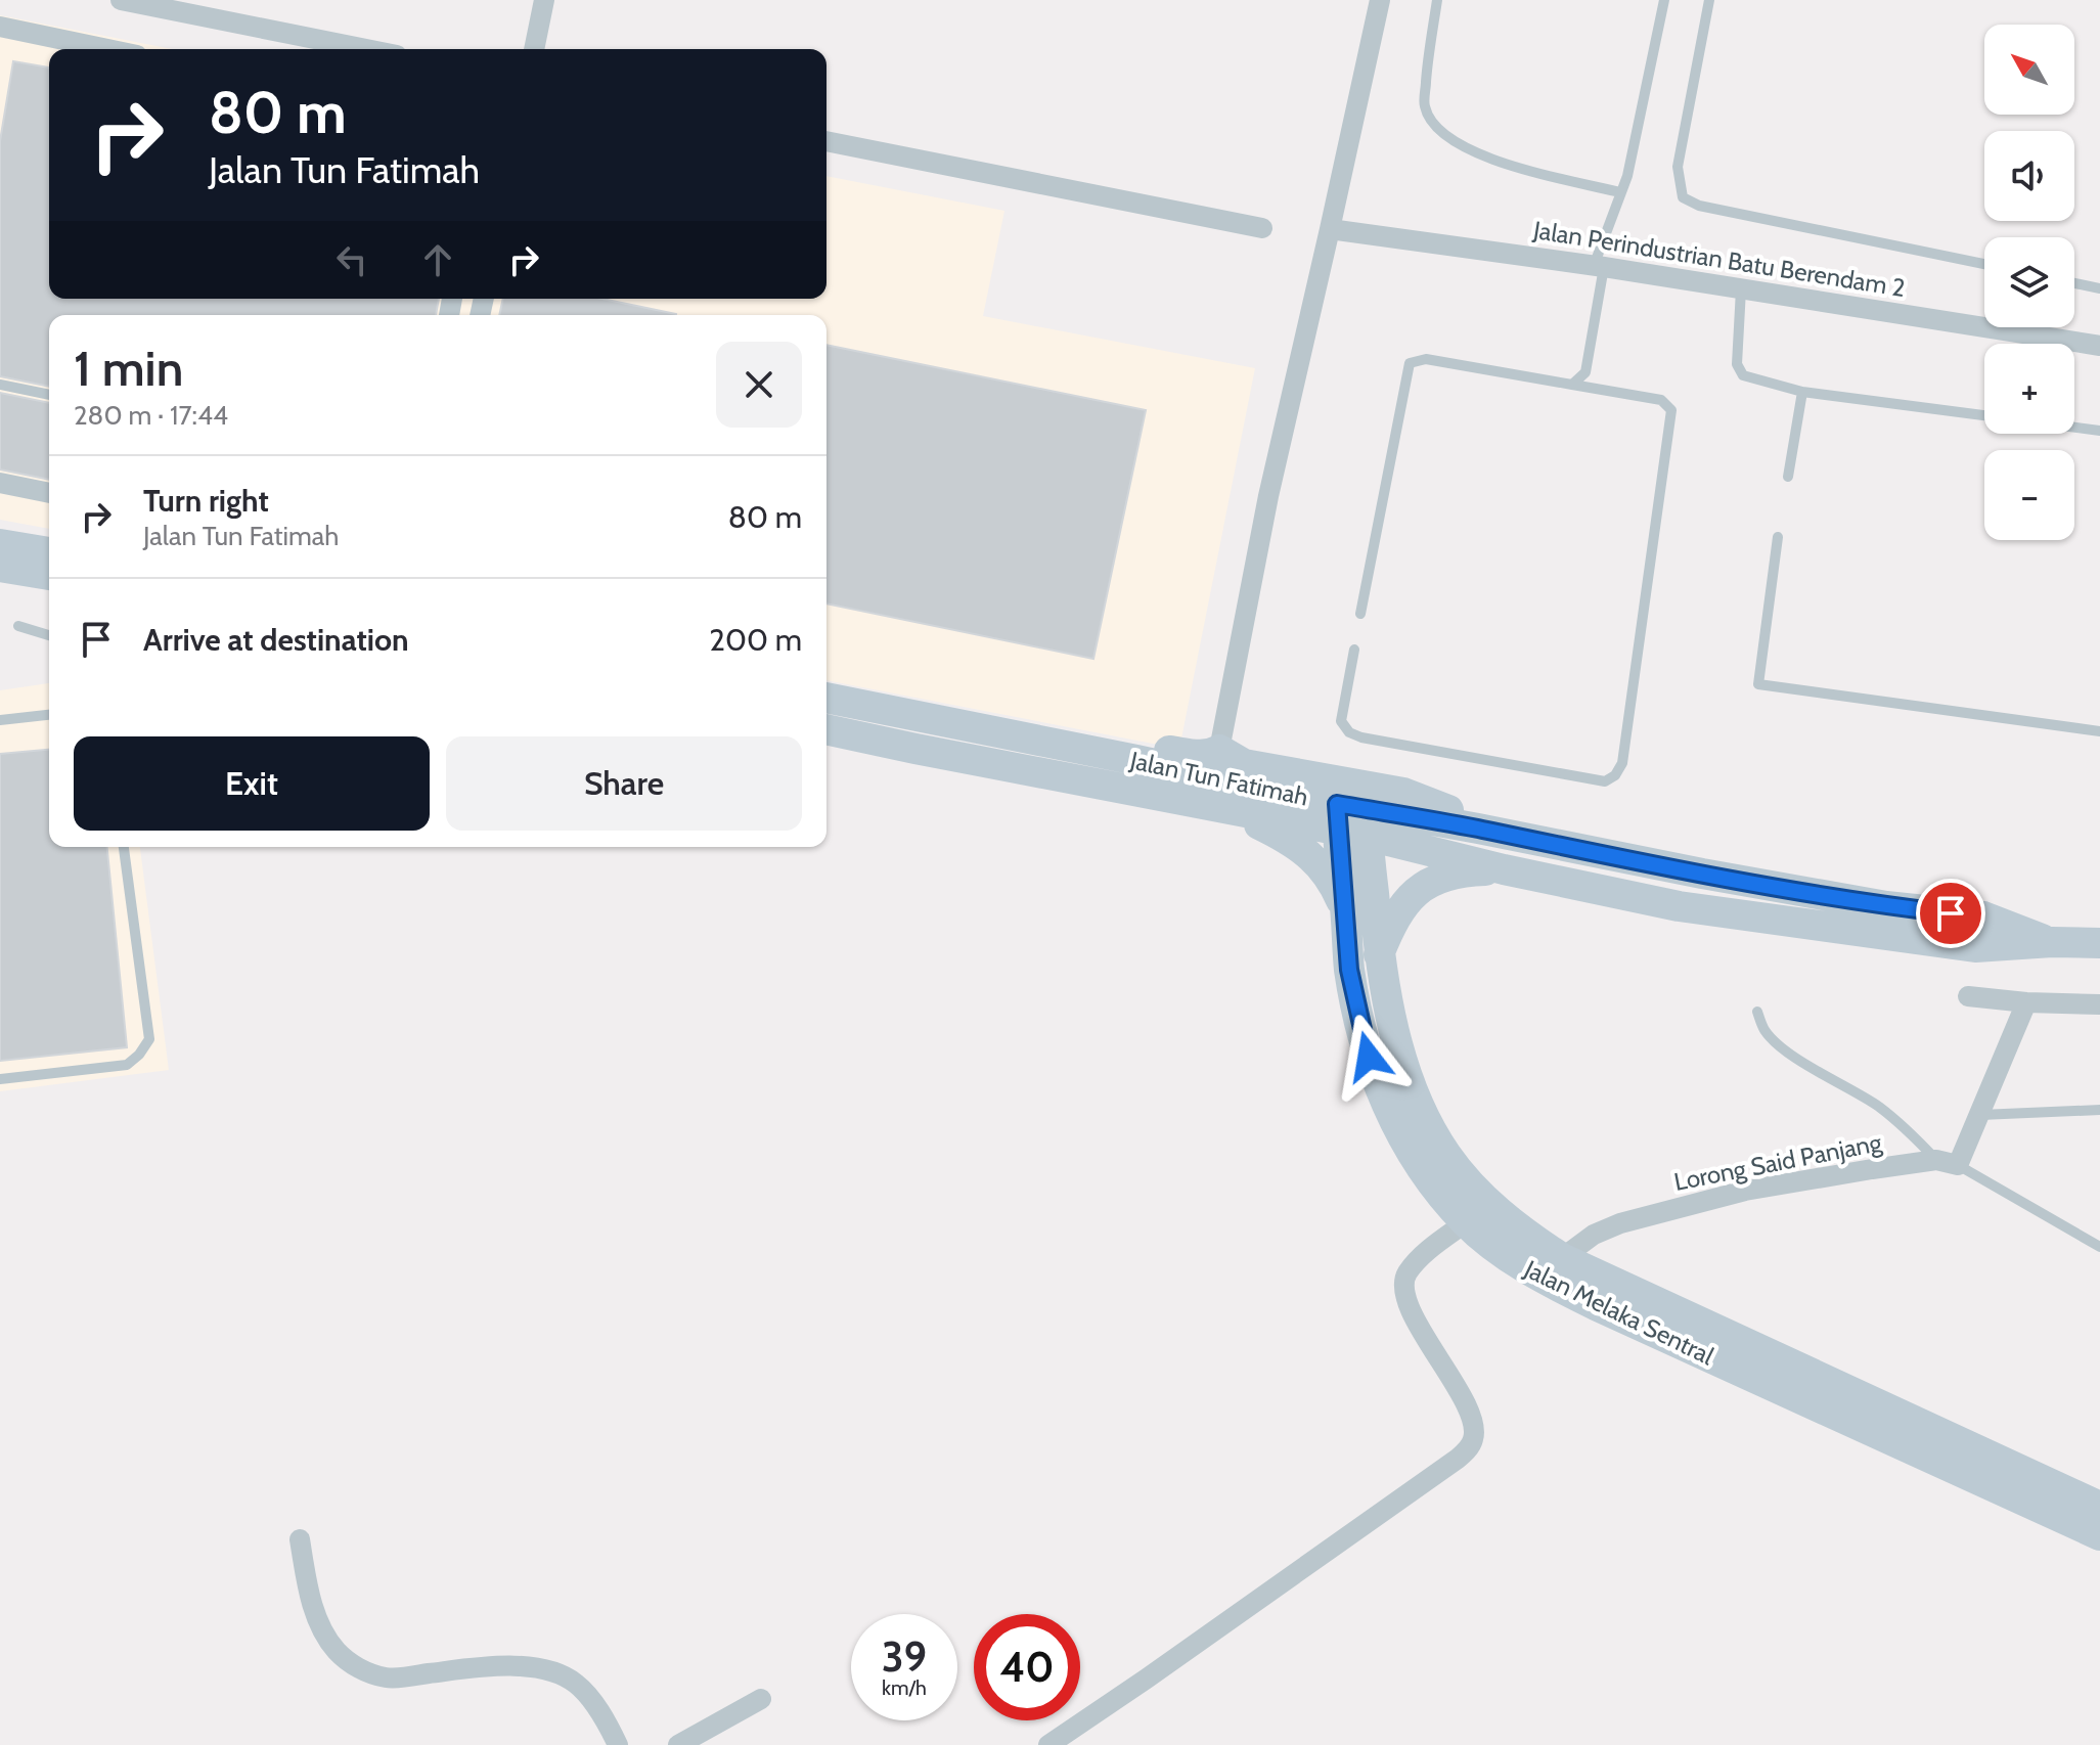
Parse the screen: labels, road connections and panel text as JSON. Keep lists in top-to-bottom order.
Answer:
{
  "streets": {
    "main road": ["Jalan Tun Fatimah", "Jalan Melaka Sentral"],
    "street": ["Jalan Perindustrian Batu Berendam 2", "Lorong Said Panjang"]
  },
  "crossings": [
    ["Jalan Tun Fatimah", "Jalan Melaka Sentral"],
    ["Lorong Said Panjang", "Jalan Melaka Sentral"]
  ],
  "north": "top left",
  "page": {
    "map_buttons": ["+", "−"],
    "turn": ["80 m", "Jalan Tun Fatimah"],
    "heading": ["1 min", "280 m · 17:44"],
    "list": [
      {
        "name": "Turn right",
        "note": "Jalan Tun Fatimah",
        "value": "80 m"
      },
      {
        "name": "Arrive at destination",
        "value": "200 m"
      }
    ],
    "buttons": ["Exit", "Share"],
    "speed": "39 km/h",
    "limit": "40"
  }
}
